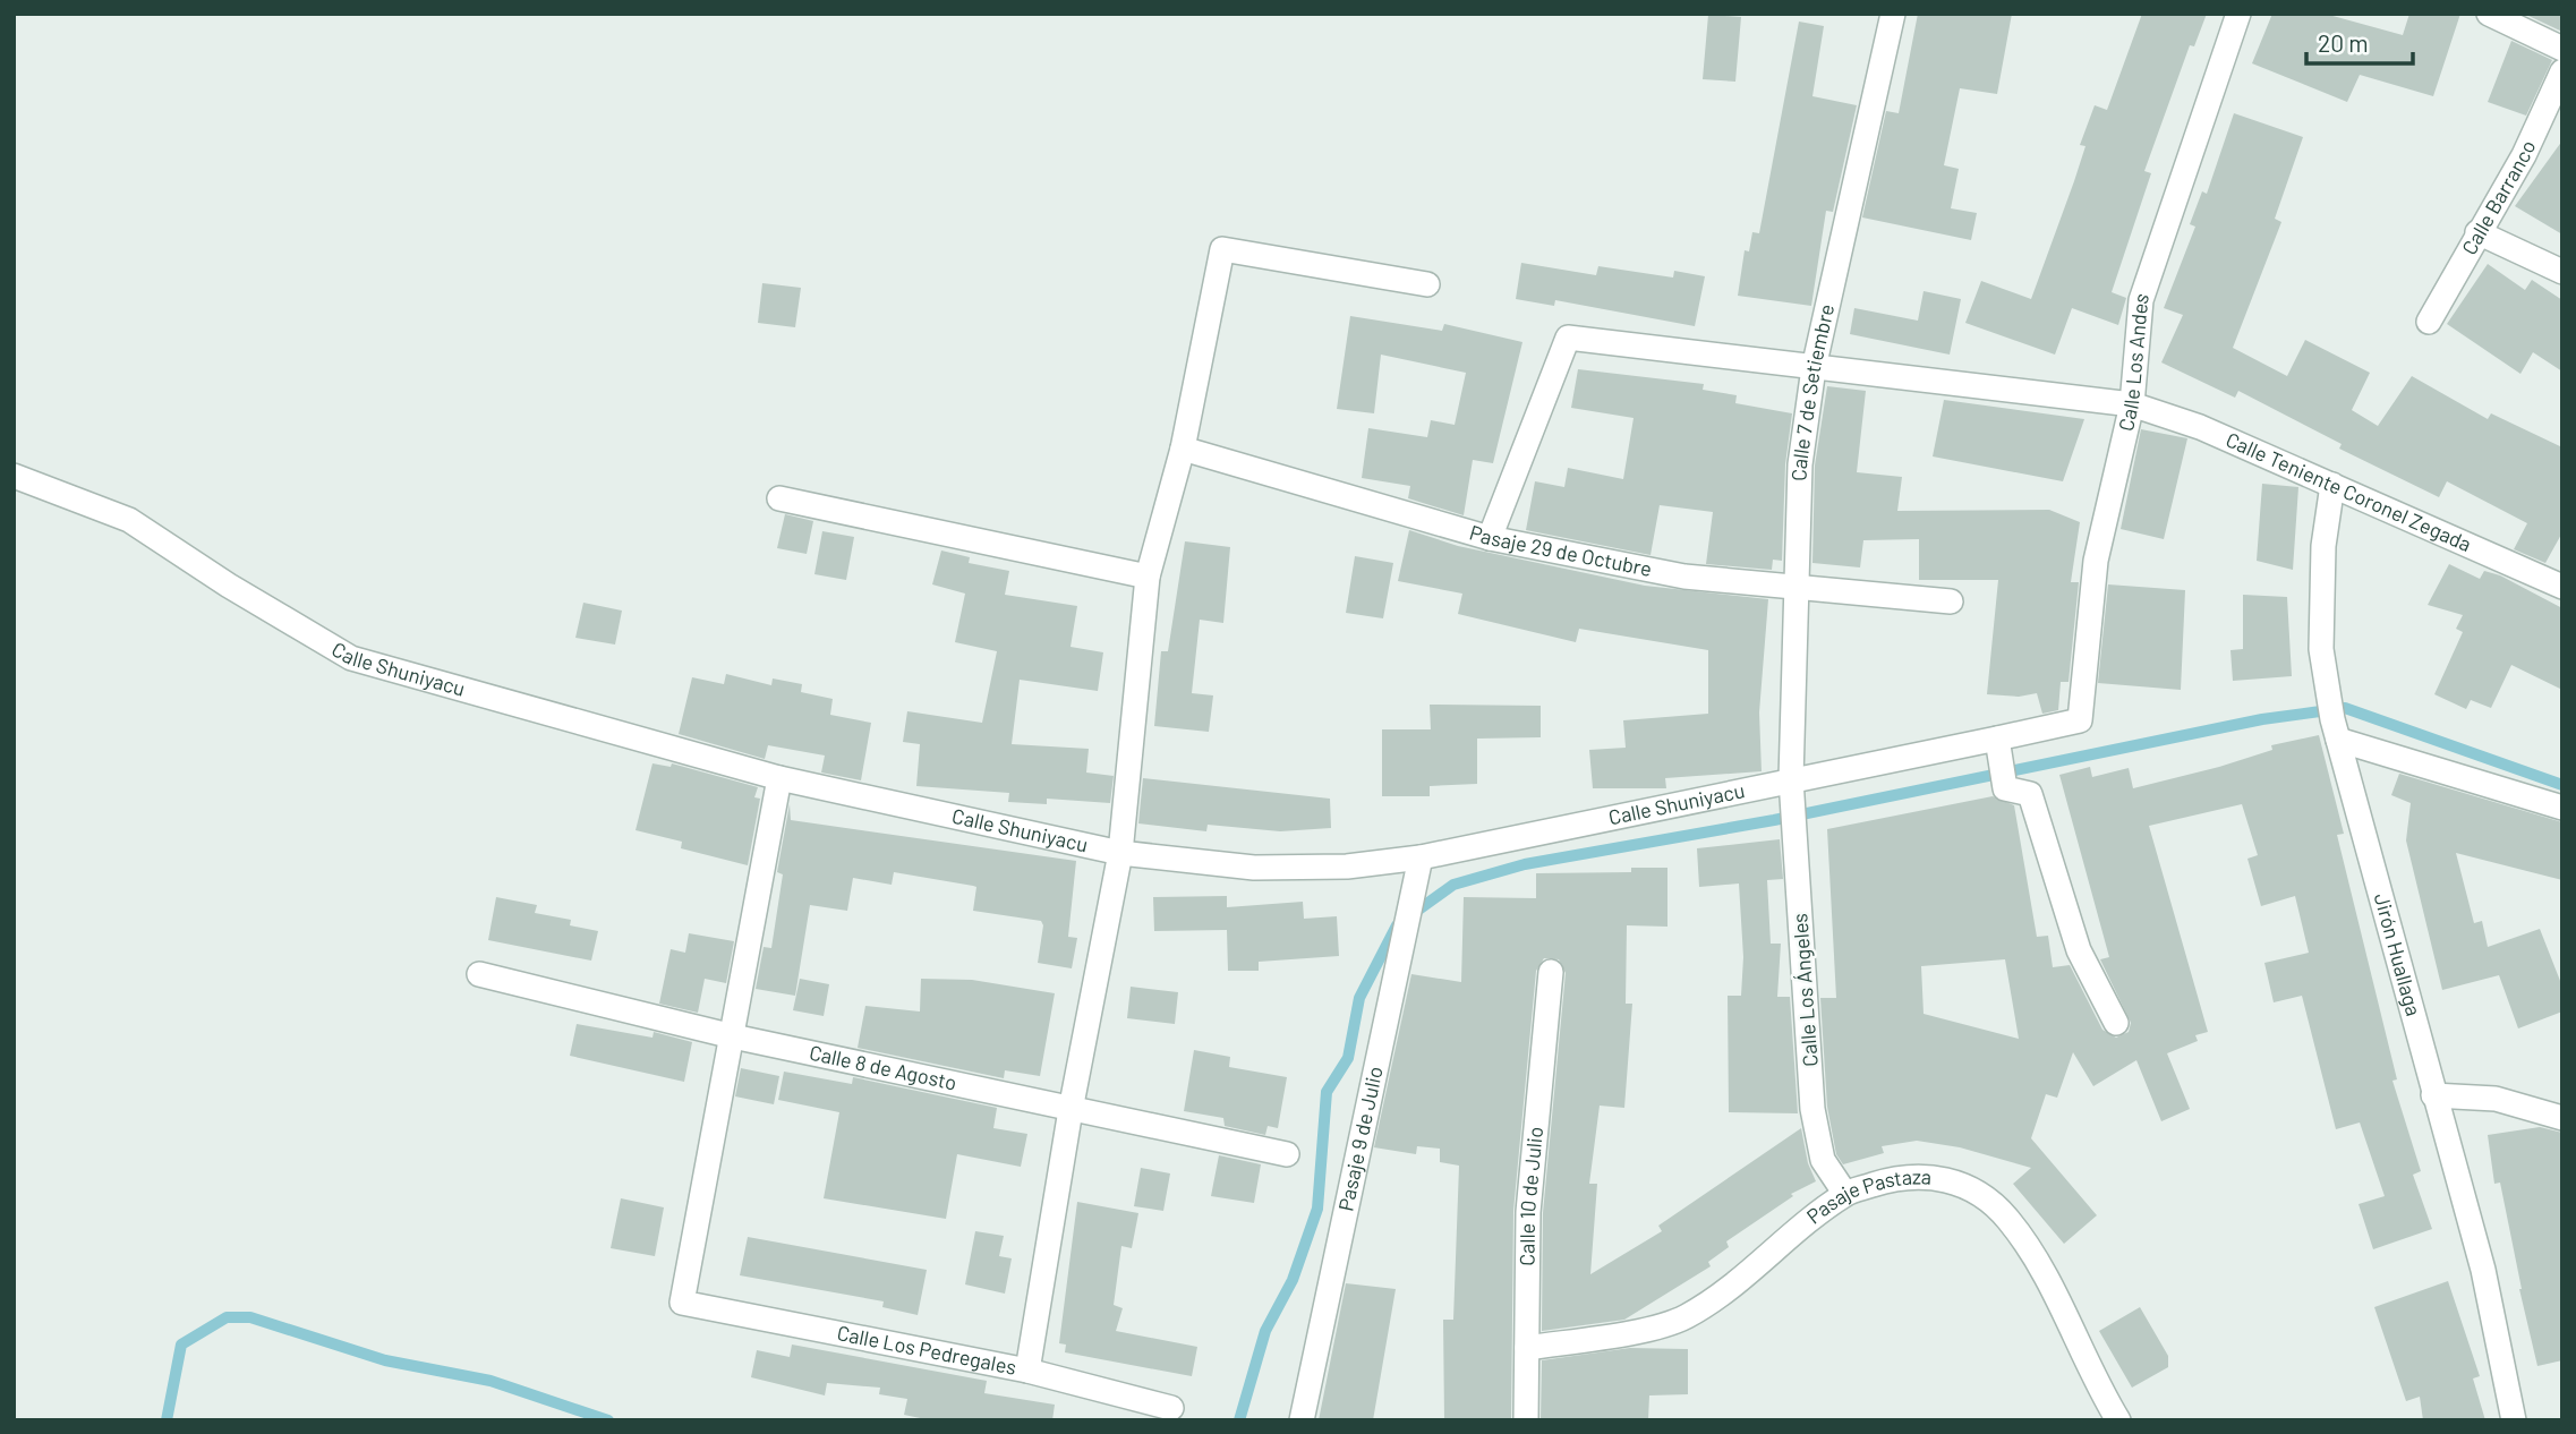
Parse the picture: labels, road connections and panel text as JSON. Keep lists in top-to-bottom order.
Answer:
{
  "streets": {
    "street": [
      "Calle Barranco",
      "Calle Los Andes",
      "Calle 7 de Setiembre",
      "Calle Teniente Coronel Zegada",
      "Pasaje 29 de Octubre",
      "Calle Shuniyacu",
      "Jirón Huallaga",
      "Calle Los Ángeles",
      "Calle 8 de Agosto",
      "Pasaje 9 de Julio",
      "Calle 10 de Julio",
      "Pasaje Pastaza",
      "Calle Los Pedregales"
    ]
  },
  "crossings": [
    ["Calle Los Andes", "Calle Teniente Coronel Zegada"],
    ["Calle Los Andes", "Calle Shuniyacu"],
    ["Calle 7 de Setiembre", "Calle Teniente Coronel Zegada"],
    ["Calle 7 de Setiembre", "Pasaje 29 de Octubre"],
    ["Calle 7 de Setiembre", "Calle Shuniyacu"],
    ["Calle 7 de Setiembre", "Calle Los Ángeles"],
    ["Calle Teniente Coronel Zegada", "Pasaje 29 de Octubre"],
    ["Calle Teniente Coronel Zegada", "Jirón Huallaga"],
    ["Calle Shuniyacu", "Calle Los Ángeles"],
    ["Calle Shuniyacu", "Pasaje 9 de Julio"],
    ["Calle Los Ángeles", "Pasaje Pastaza"],
    ["Calle 8 de Agosto", "Calle Los Pedregales"],
    ["Calle 10 de Julio", "Pasaje Pastaza"]
  ],
  "scale_bar": "20 m"
}
